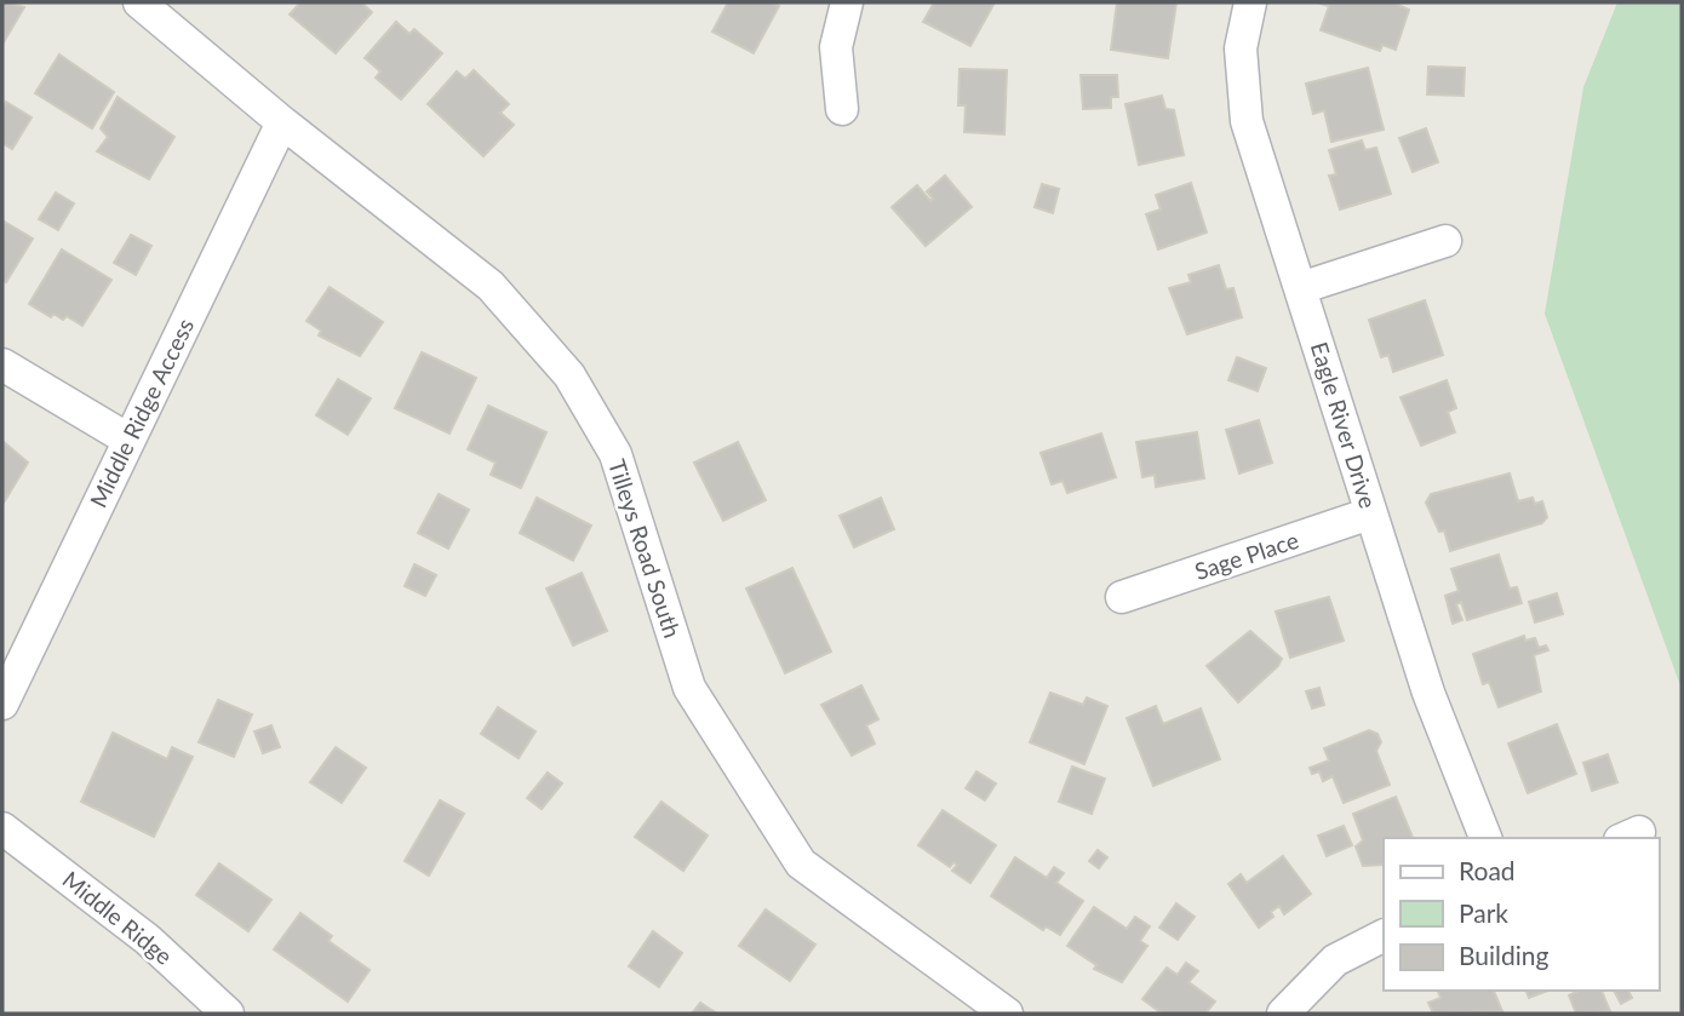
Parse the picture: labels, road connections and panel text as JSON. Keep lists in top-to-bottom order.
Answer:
{
  "streets": {
    "street": [
      "Middle Ridge Access",
      "Eagle River Drive",
      "Tilleys Road South",
      "Sage Place",
      "Middle Ridge"
    ]
  },
  "crossings": [
    ["Middle Ridge Access", "Tilleys Road South"],
    ["Eagle River Drive", "Sage Place"]
  ],
  "legend": ["Road", "Park", "Building"]
}
